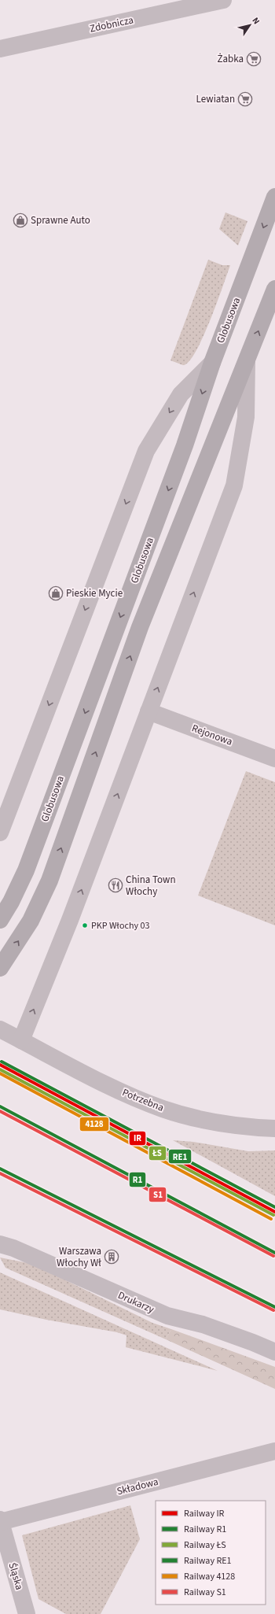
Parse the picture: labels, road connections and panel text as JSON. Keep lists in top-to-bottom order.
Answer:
{
  "streets": {
    "main road": ["Globusowa"],
    "street": [
      "Zdobnicza",
      "Rejonowa",
      "Potrzebna",
      "Drukarzy",
      "Składowa",
      "Śląska"
    ]
  },
  "crossings": [
    ["Składowa", "Śląska"]
  ],
  "places": {
    "supermarket": ["Żabka", "Lewiatan"],
    "shop": ["Sprawne Auto", "Pieskie Mycie"],
    "restaurant": ["China Town Włochy"],
    "other": ["PKP Włochy 03"],
    "building": ["Warszawa Włochy Wł"]
  },
  "lines": [
    "rail line RE1",
    "rail line IR",
    "rail line ŁS",
    "rail line 4128",
    "rail line R1",
    "rail line S1"
  ],
  "legend": [
    "Railway IR",
    "Railway R1",
    "Railway ŁS",
    "Railway RE1",
    "Railway 4128",
    "Railway S1"
  ],
  "north": "top right"
}
